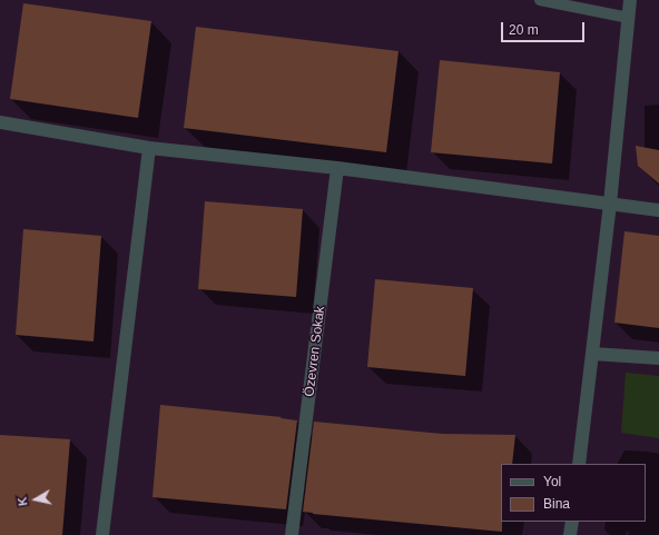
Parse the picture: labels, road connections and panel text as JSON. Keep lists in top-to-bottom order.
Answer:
{
  "streets": {
    "street": ["Özevren Sokak"]
  },
  "legend": ["Yol", "Bina"],
  "scale_bar": "20 m",
  "north": "left"
}
